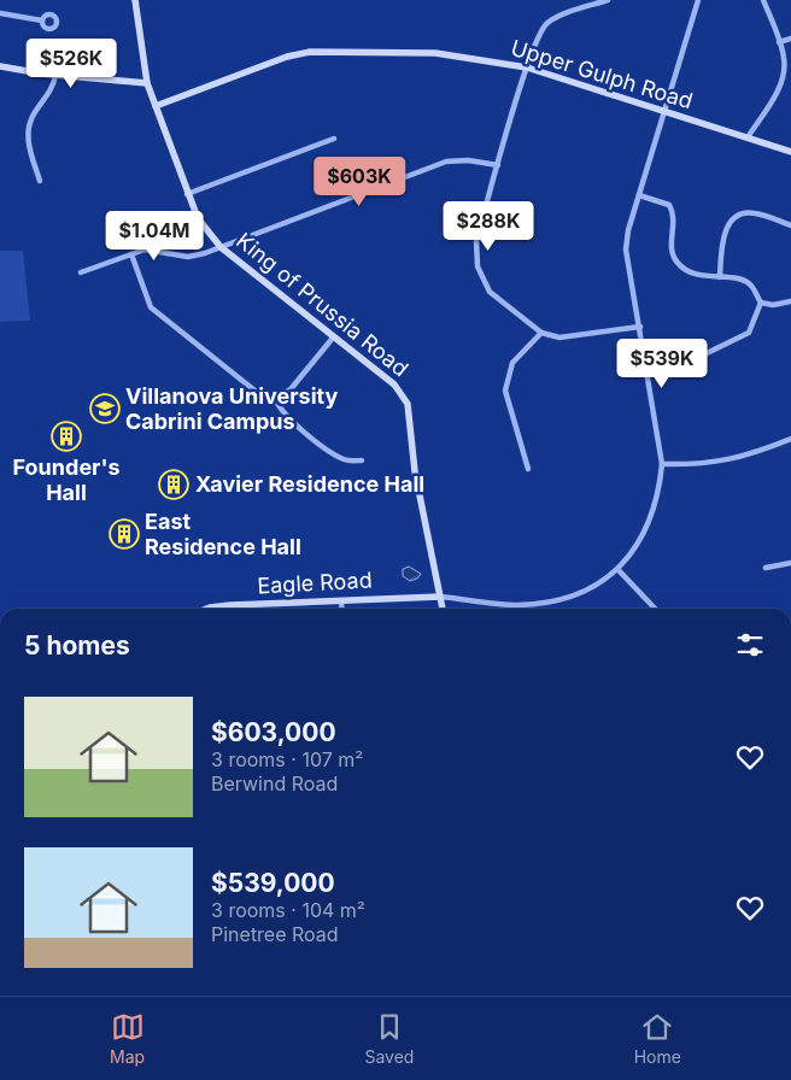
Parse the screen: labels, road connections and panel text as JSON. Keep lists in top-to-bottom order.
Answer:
{
  "streets": {
    "street": ["Upper Gulph Road", "King of Prussia Road", "Eagle Road"]
  },
  "crossings": [
    ["Upper Gulph Road", "King of Prussia Road"],
    ["King of Prussia Road", "Eagle Road"]
  ],
  "places": {
    "school or university": ["Villanova University Cabrini Campus"],
    "building": ["Founder's Hall", "Xavier Residence Hall", "East Residence Hall"]
  },
  "page": {
    "price": [
      "$526K",
      "$603K",
      "$288K",
      "$1.04M",
      "$539K"
    ],
    "heading": "5 homes",
    "list": [
      {
        "name": "$603,000",
        "note": "3 rooms · 107 m² · Berwind Road"
      },
      {
        "name": "$539,000",
        "note": "3 rooms · 104 m² · Pinetree Road"
      }
    ],
    "tabs": ["Map", "Saved", "Home"]
  }
}
